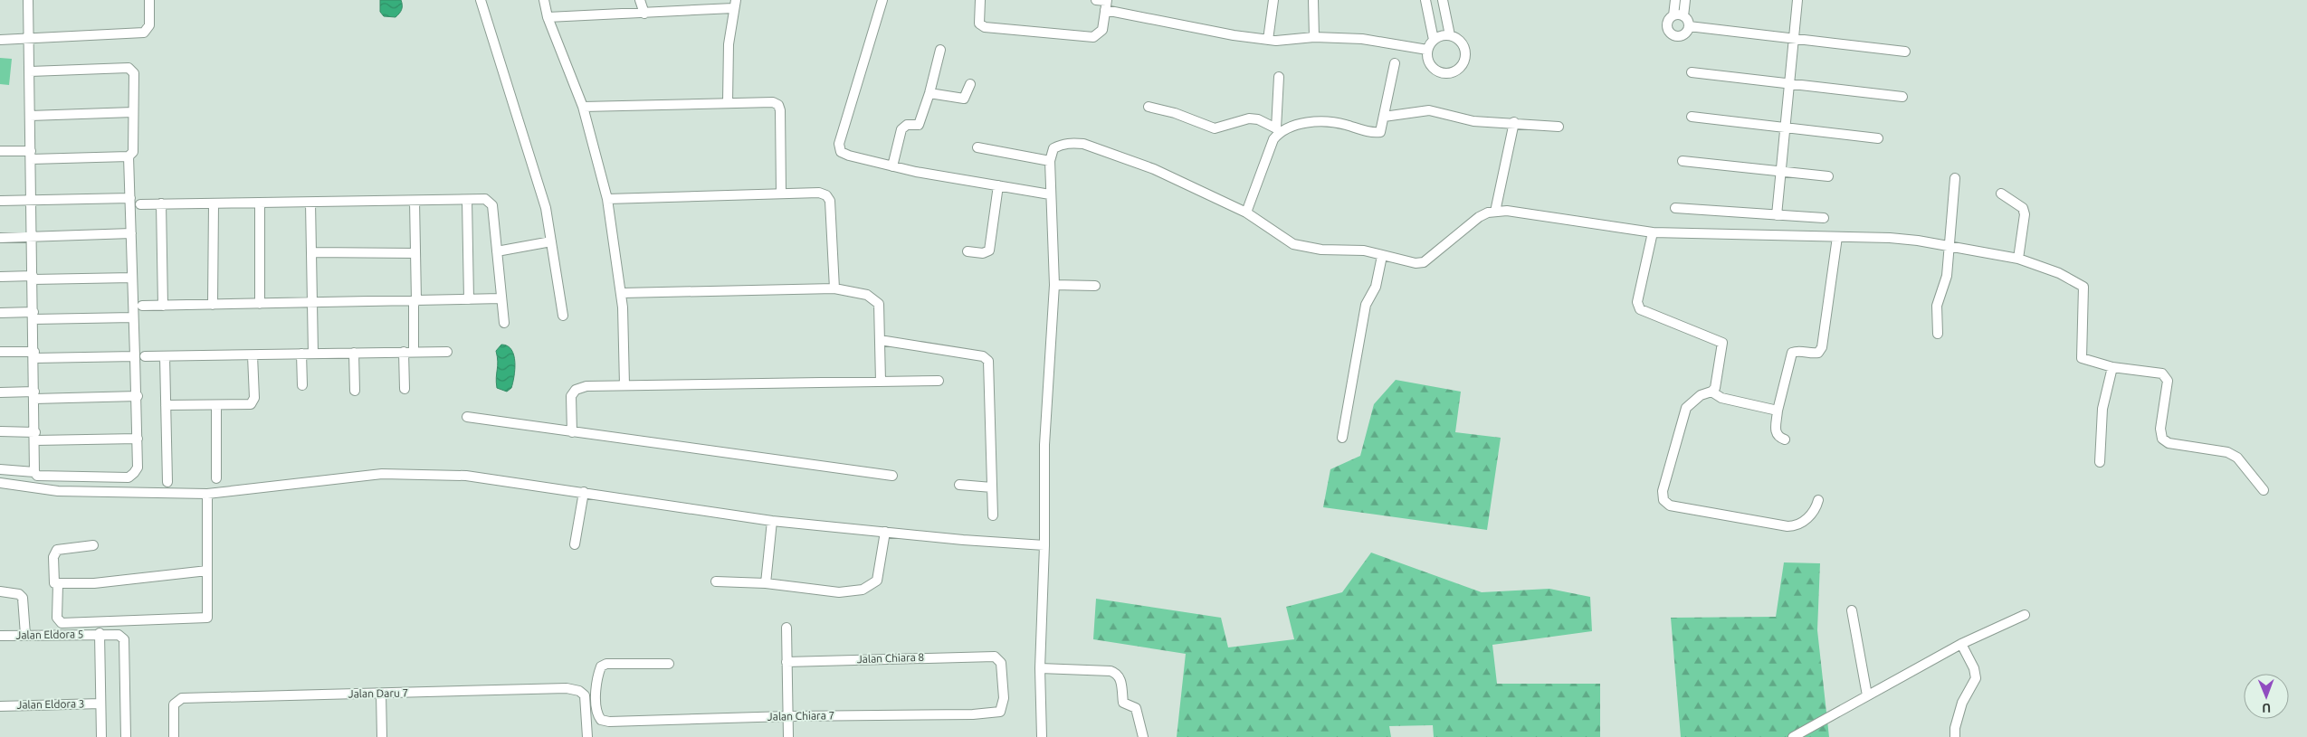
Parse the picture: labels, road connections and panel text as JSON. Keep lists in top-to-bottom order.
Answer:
{
  "streets": {
    "street": [
      "Jalan Eldora 5",
      "Jalan Chiara 8",
      "Jalan Daru 7",
      "Jalan Eldora 3",
      "Jalan Chiara 7"
    ]
  },
  "crossings": [
    ["Jalan Chiara 8", "Jalan Chiara 7"]
  ],
  "north": "bottom"
}
